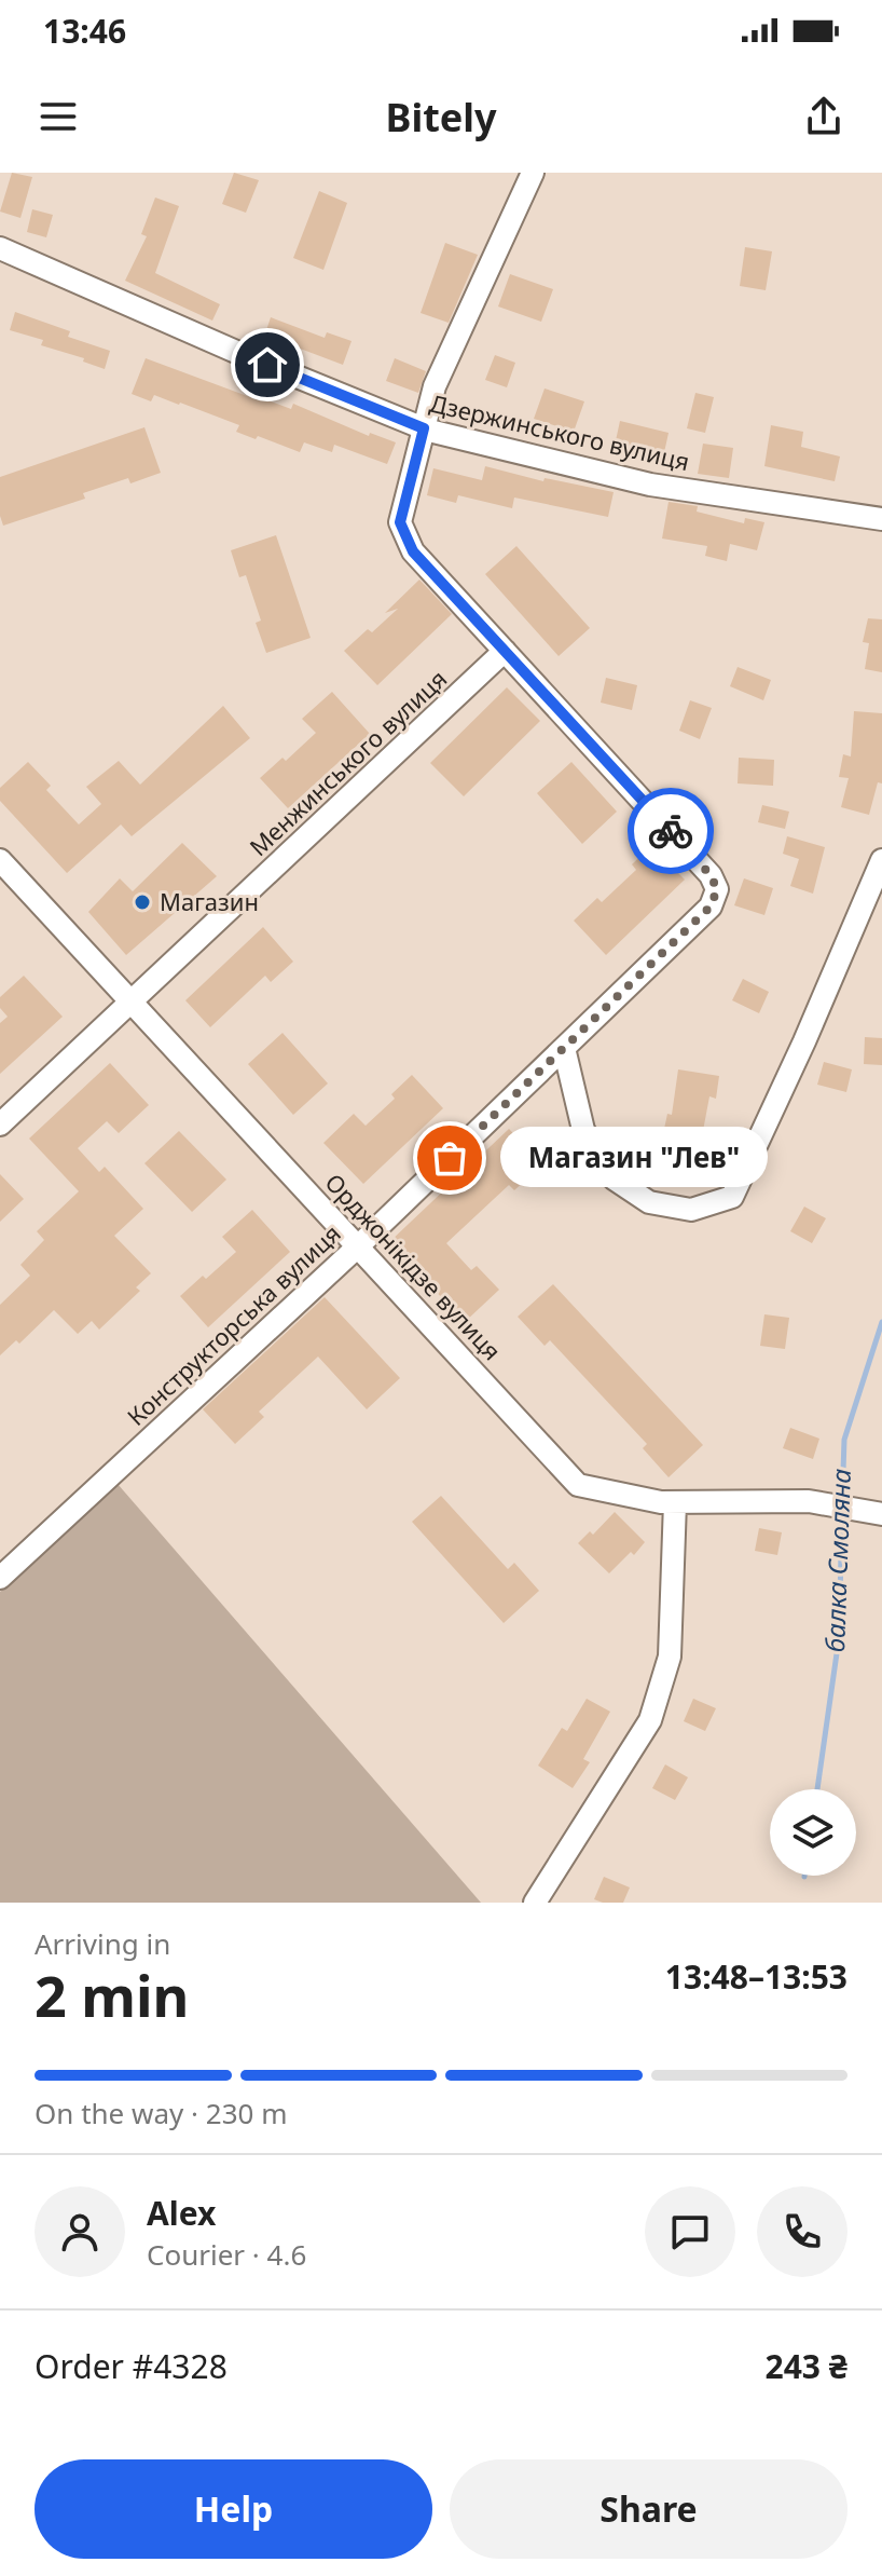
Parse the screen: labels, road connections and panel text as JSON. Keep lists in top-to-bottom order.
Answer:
{
  "streets": {
    "street": [
      "Дзержинського вулиця",
      "Менжинського вулиця",
      "Орджонікідзе вулиця",
      "Конструкторська вулиця"
    ]
  },
  "crossings": [
    ["Менжинського вулиця", "Орджонікідзе вулиця"],
    ["Менжинського вулиця", "Конструкторська вулиця"],
    ["Орджонікідзе вулиця", "Конструкторська вулиця"]
  ],
  "water": ["балка Смоляна"],
  "places": ["Магазин", "Магазин \"Лев\""],
  "page": {
    "status": "13:46",
    "header": "Bitely",
    "bubble": "Магазин \"Лев\"",
    "heading": ["2 min", "Arriving in", "13:48–13:53"],
    "panel": [
      "Alex",
      "Courier · 4.6",
      "Order #4328",
      "243 ₴"
    ],
    "bar": "On the way · 230 m",
    "buttons": ["Help", "Share"]
  }
}
